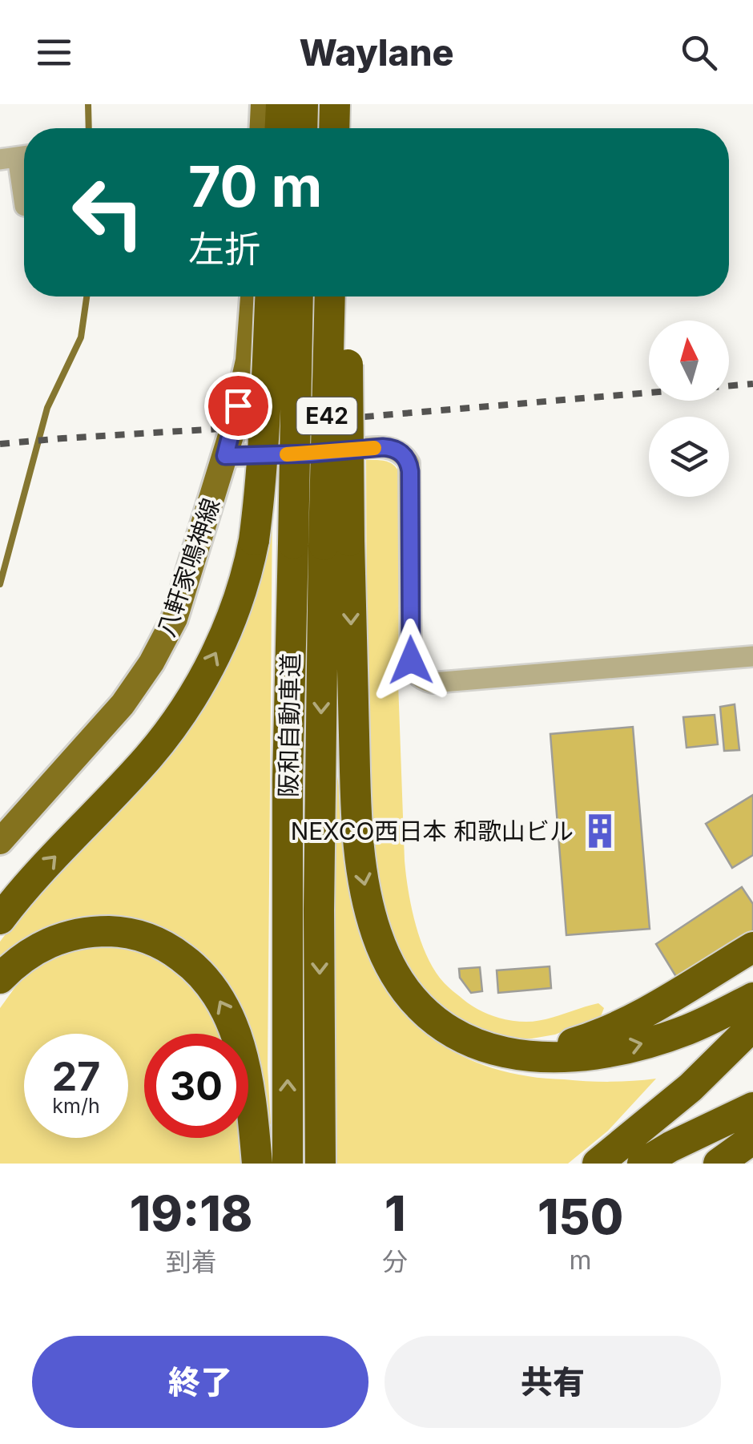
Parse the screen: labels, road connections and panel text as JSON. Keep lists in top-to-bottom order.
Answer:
{
  "streets": {
    "highway": ["E42", "阪和自動車道"],
    "main road": ["八軒家鳴神線"]
  },
  "places": {
    "building": ["NEXCO西日本 和歌山ビル"]
  },
  "north": "top",
  "page": {
    "header": "Waylane",
    "turn": ["70 m", "左折"],
    "speed": "27 km/h",
    "limit": "30",
    "eta": [
      "19:18",
      "到着",
      "1",
      "分",
      "150",
      "m"
    ],
    "buttons": ["終了", "共有"]
  }
}
